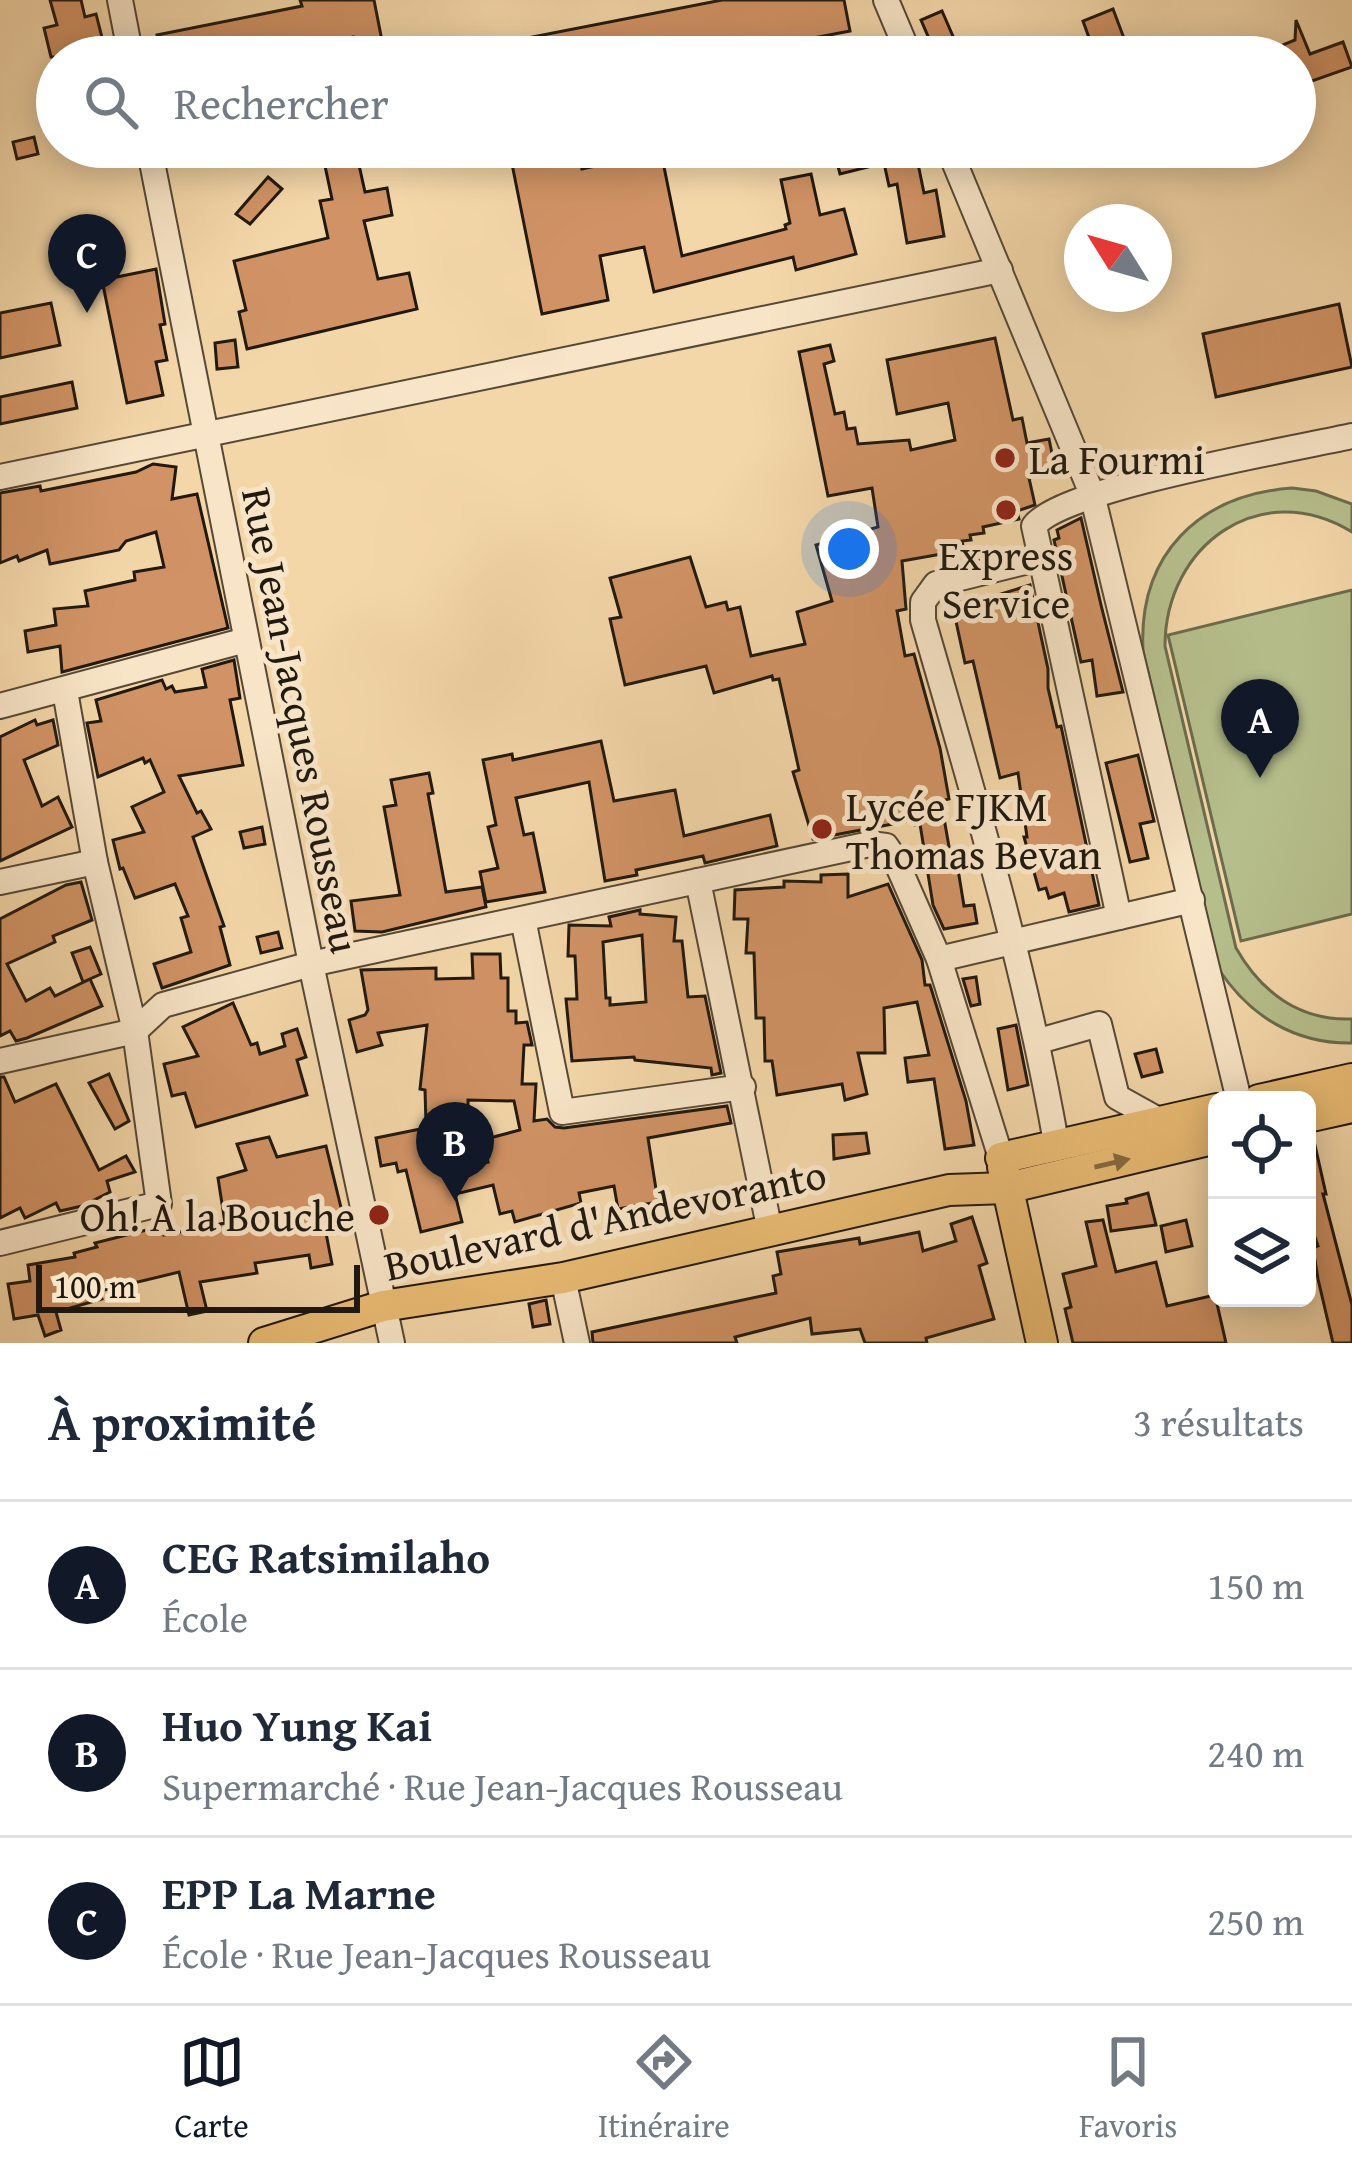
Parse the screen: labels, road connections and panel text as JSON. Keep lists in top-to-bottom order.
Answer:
{
  "streets": {
    "main road": ["Boulevard d'Andevoranto"],
    "street": ["Rue Jean-Jacques Rousseau"]
  },
  "crossings": [
    ["Rue Jean-Jacques Rousseau", "Boulevard d'Andevoranto"]
  ],
  "places": [
    "La Fourmi",
    "Express Service",
    "Lycée FJKM Thomas Bevan",
    "Oh! À la Bouche"
  ],
  "scale_bar": "100 m",
  "north": "top left",
  "page": {
    "search": "Rechercher",
    "pins": ["C", "A", "B"],
    "scale": "100 m",
    "heading": ["À proximité", "3 résultats"],
    "list": [
      {
        "mark": "A",
        "name": "CEG Ratsimilaho",
        "note": "École",
        "value": "150 m"
      },
      {
        "mark": "B",
        "name": "Huo Yung Kai",
        "note": "Supermarché · Rue Jean-Jacques Rousseau",
        "value": "240 m"
      },
      {
        "mark": "C",
        "name": "EPP La Marne",
        "note": "École · Rue Jean-Jacques Rousseau",
        "value": "250 m"
      }
    ],
    "nav": ["Carte", "Itinéraire", "Favoris"]
  }
}
